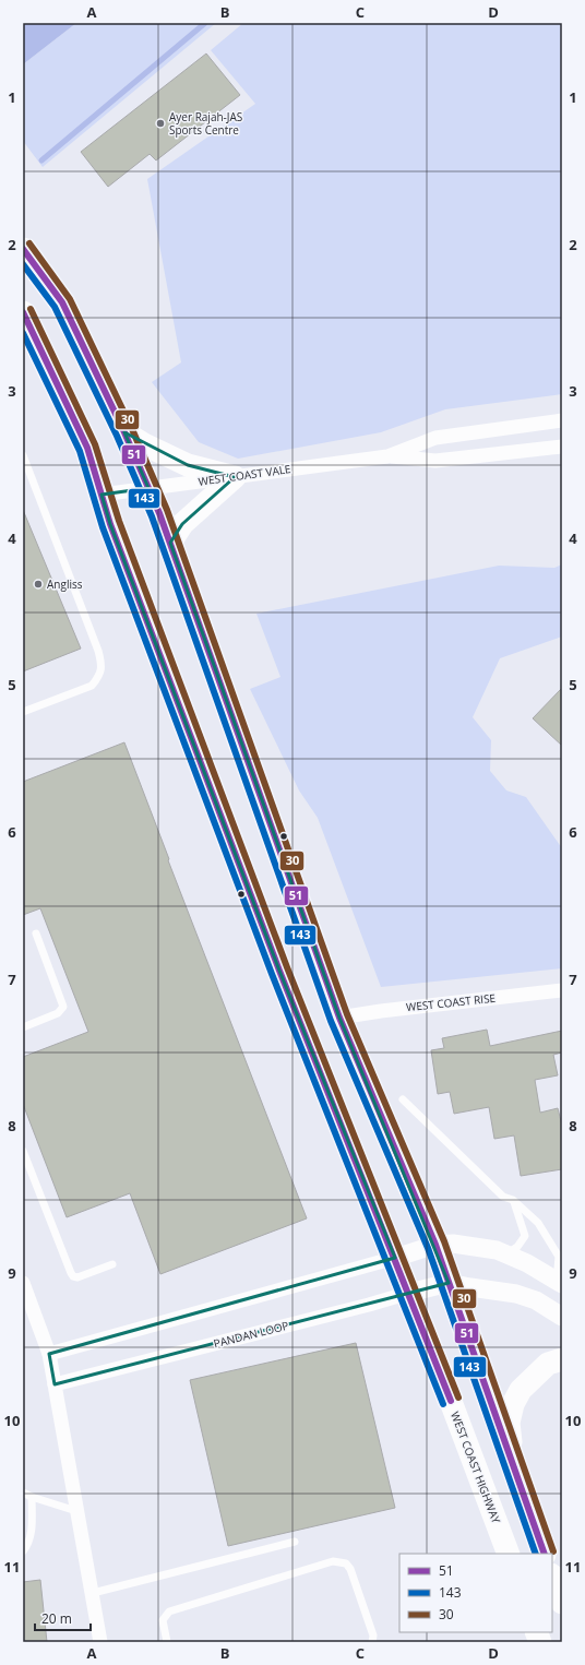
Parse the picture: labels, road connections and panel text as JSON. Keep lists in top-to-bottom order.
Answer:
{
  "streets": {
    "main road": ["WEST COAST HIGHWAY"],
    "street": ["WEST COAST VALE", "WEST COAST RISE", "PANDAN LOOP"]
  },
  "crossings": [
    ["WEST COAST VALE", "WEST COAST HIGHWAY"],
    ["PANDAN LOOP", "WEST COAST HIGHWAY"]
  ],
  "places": ["Ayer Rajah-JAS Sports Centre", "Angliss"],
  "lines": ["transit line 30", "transit line 51", "transit line 143"],
  "legend": ["51", "143", "30"],
  "scale_bar": "20 m",
  "grid": {
    "columns": [
      "A",
      "B",
      "C",
      "D"
    ],
    "rows": [
      "1",
      "2",
      "3",
      "4",
      "5",
      "6",
      "7",
      "8",
      "9",
      "10",
      "11"
    ]
  }
}
